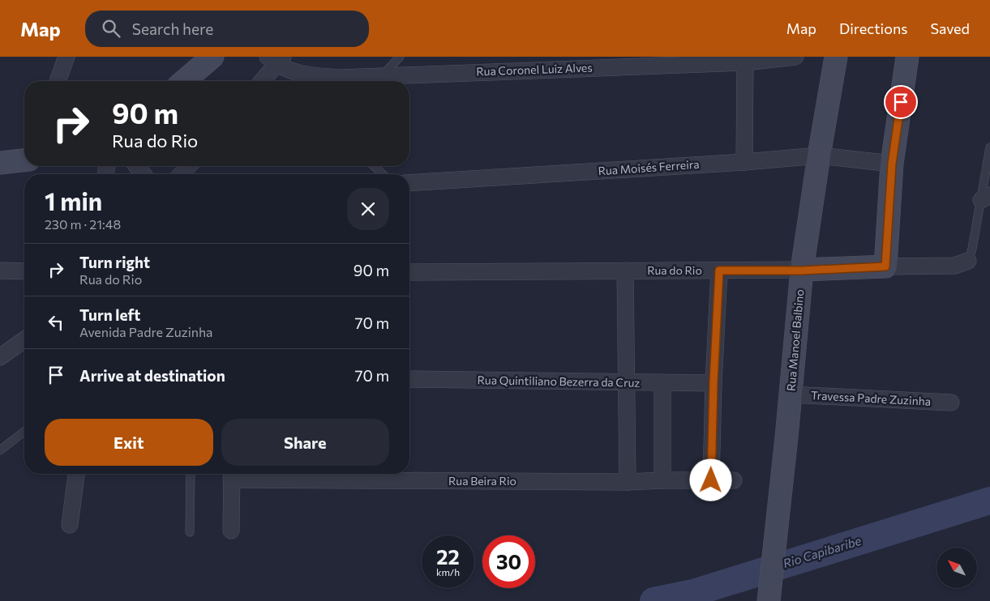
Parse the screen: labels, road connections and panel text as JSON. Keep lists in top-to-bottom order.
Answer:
{
  "streets": {
    "street": [
      "Rua Coronel Luiz Alves",
      "Rua Moisés Ferreira",
      "Rua do Rio",
      "Rua Manoel Balbino",
      "Rua Quintiliano Bezerra da Cruz",
      "Travessa Padre Zuzinha",
      "Rua Beira Rio"
    ]
  },
  "crossings": [
    ["Rua Moisés Ferreira", "Rua Manoel Balbino"],
    ["Rua do Rio", "Rua Manoel Balbino"],
    ["Rua Manoel Balbino", "Travessa Padre Zuzinha"]
  ],
  "water": ["Rio Capibaribe"],
  "north": "top left",
  "page": {
    "header": "Map",
    "search": "Search here",
    "nav": ["Map", "Directions", "Saved"],
    "turn": ["90 m", "Rua do Rio"],
    "heading": ["1 min", "230 m · 21:48"],
    "list": [
      {
        "name": "Turn right",
        "note": "Rua do Rio",
        "value": "90 m"
      },
      {
        "name": "Turn left",
        "note": "Avenida Padre Zuzinha",
        "value": "70 m"
      },
      {
        "name": "Arrive at destination",
        "value": "70 m"
      }
    ],
    "buttons": ["Exit", "Share"],
    "speed": "22 km/h",
    "limit": "30"
  }
}
